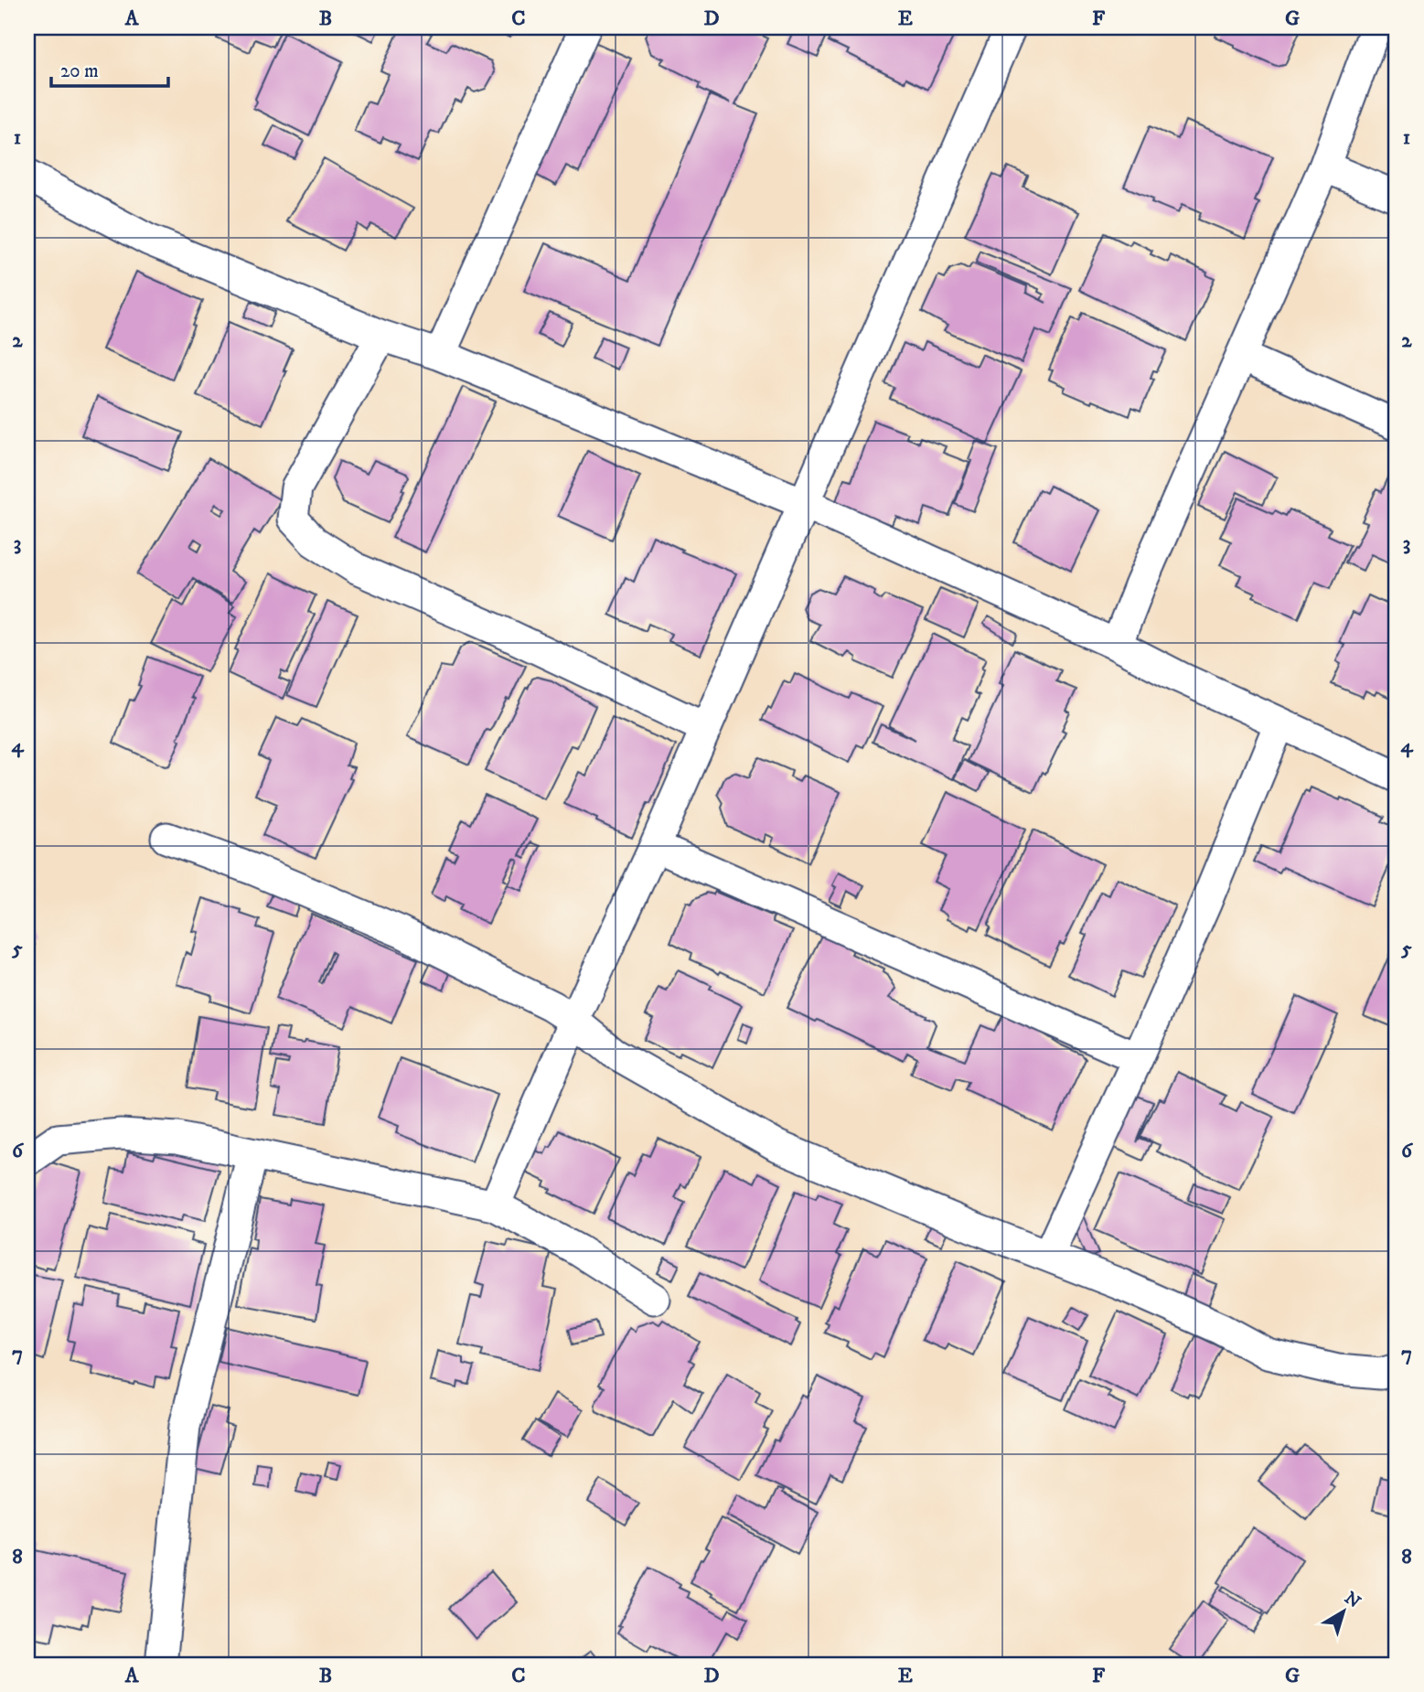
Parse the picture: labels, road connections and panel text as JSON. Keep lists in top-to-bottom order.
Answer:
{
  "scale_bar": "20 m",
  "north": "top right",
  "grid": {
    "columns": [
      "A",
      "B",
      "C",
      "D",
      "E",
      "F",
      "G"
    ],
    "rows": [
      "1",
      "2",
      "3",
      "4",
      "5",
      "6",
      "7",
      "8"
    ]
  }
}
